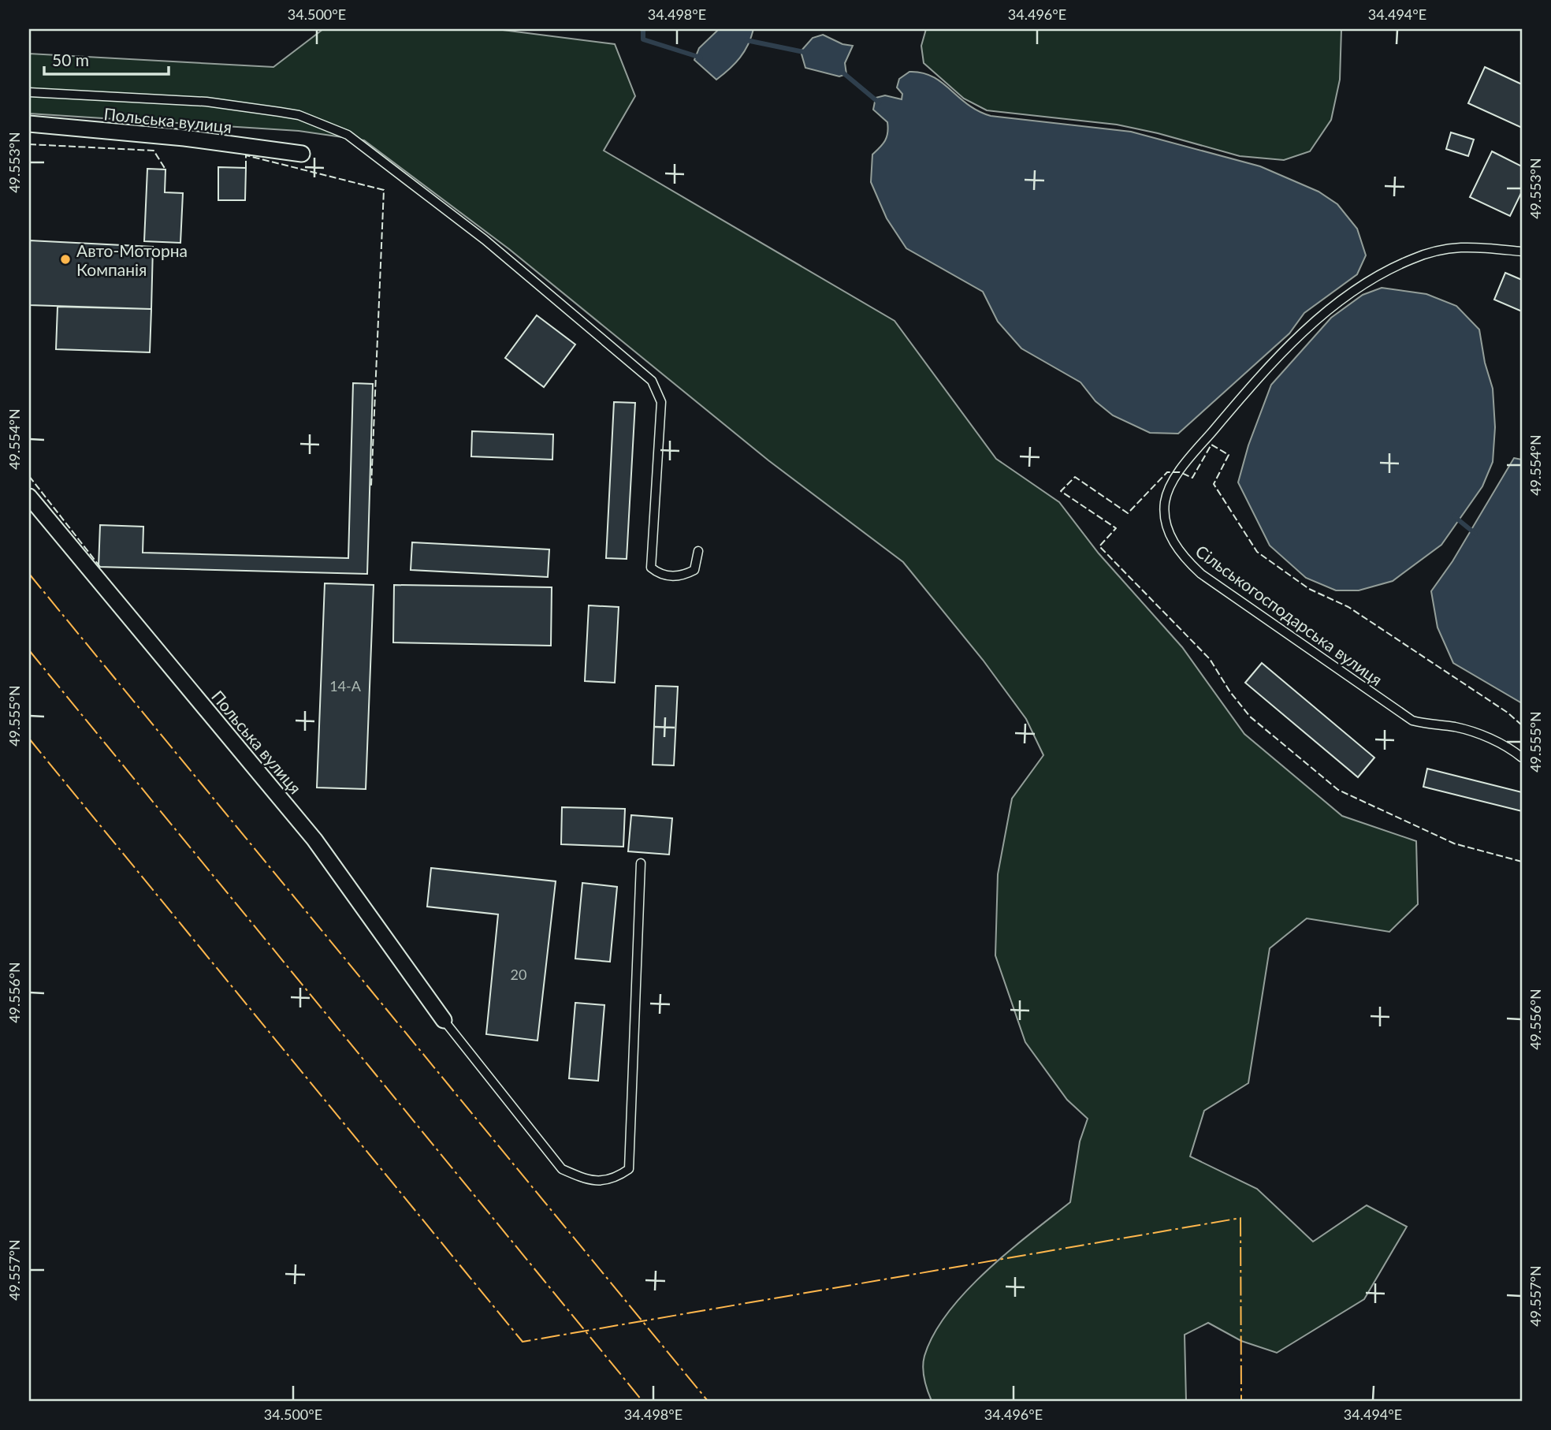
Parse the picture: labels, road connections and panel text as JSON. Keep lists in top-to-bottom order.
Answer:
{
  "streets": {
    "street": ["Польська вулиця"],
    "lane": ["Сільськогосподарська вулиця"]
  },
  "places": ["Авто-Моторна Компанія"],
  "house_numbers": ["14-А", "20"],
  "scale_bar": "50 m",
  "coordinates": [
    "34.500°E",
    "34.498°E",
    "34.496°E",
    "34.494°E",
    "49.553°N",
    "49.554°N",
    "49.555°N",
    "49.556°N",
    "49.557°N"
  ]
}
